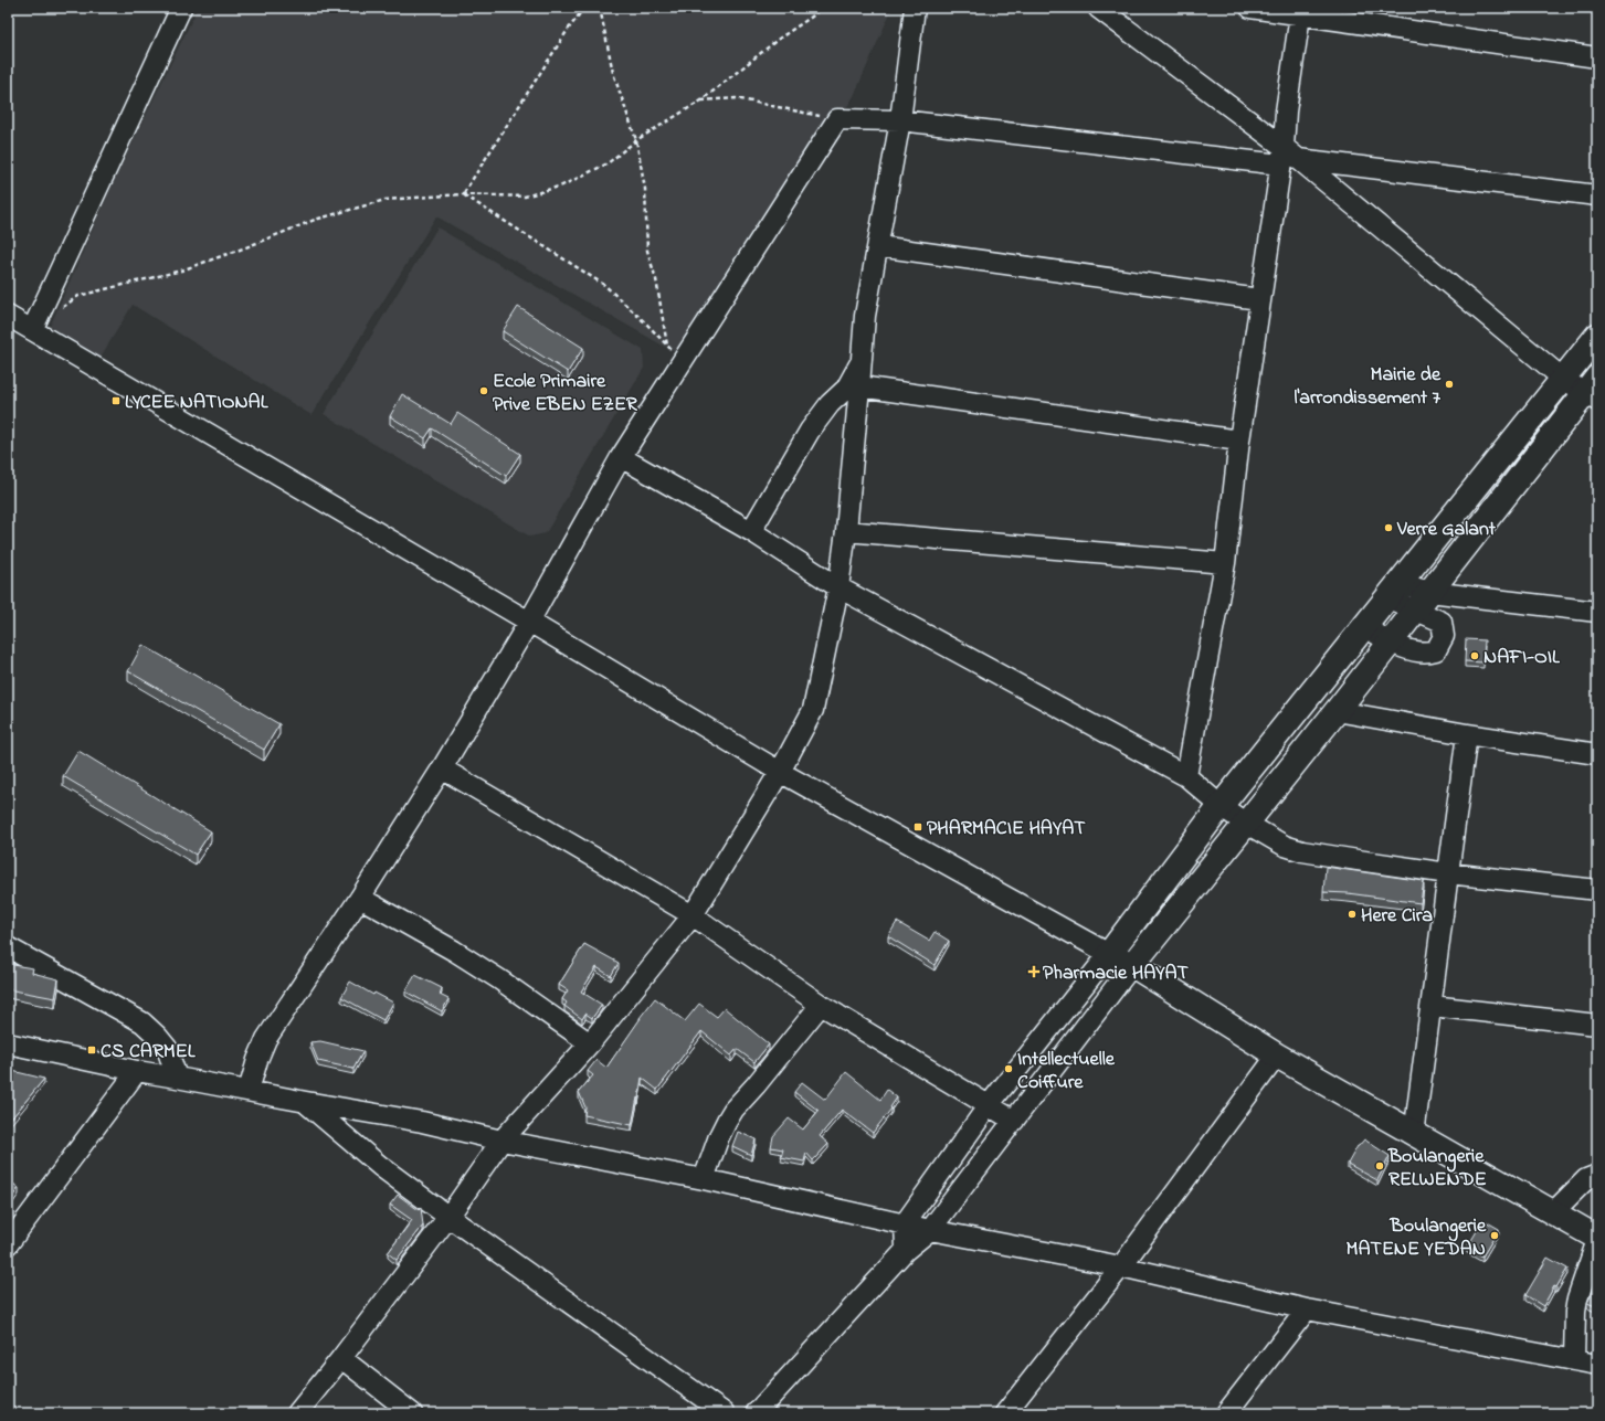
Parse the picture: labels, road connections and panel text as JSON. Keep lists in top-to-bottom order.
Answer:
{
  "places": {
    "other": [
      "Mairie de l'arrondissement 7",
      "Ecole Primaire Prive EBEN EZER",
      "Verre Galant",
      "NAFI-OIL",
      "Here Cira",
      "Intellectuelle Coiffure",
      "Boulangerie RELWENDE",
      "Boulangerie MATENE YEDAN"
    ],
    "transit": ["LYCEE NATIONAL", "PHARMACIE HAYAT", "CS CARMEL"],
    "health": ["Pharmacie HAYAT"]
  }
}
